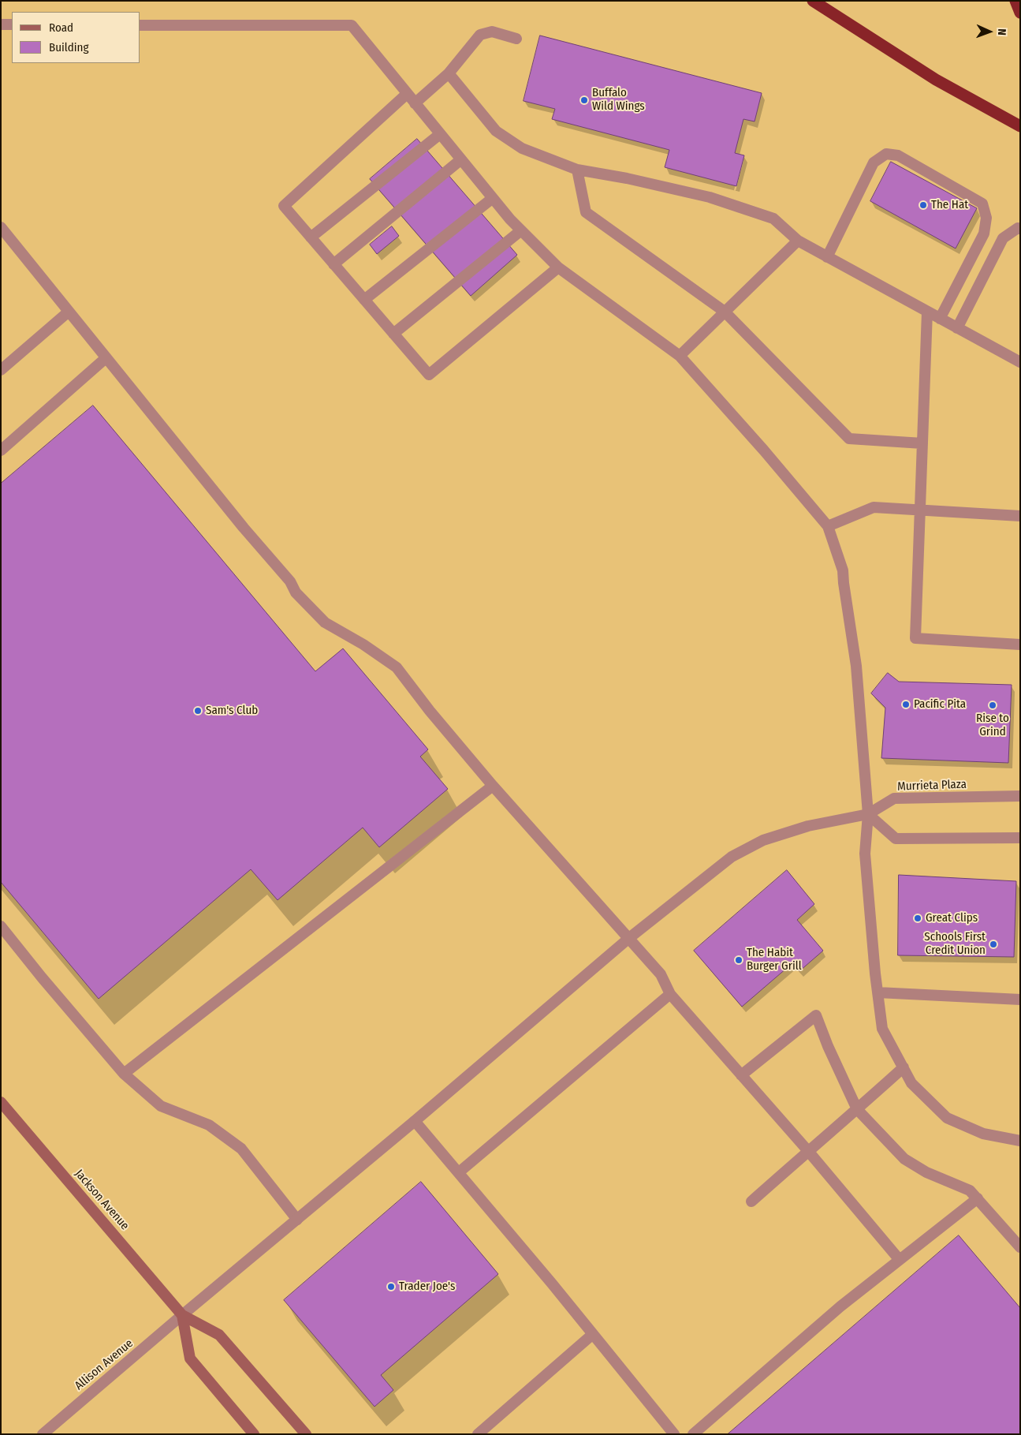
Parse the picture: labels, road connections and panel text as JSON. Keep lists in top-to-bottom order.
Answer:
{
  "streets": {
    "main road": ["Jackson Avenue"],
    "street": ["Murrieta Plaza", "Allison Avenue"]
  },
  "crossings": [
    ["Murrieta Plaza", "Allison Avenue"],
    ["Jackson Avenue", "Allison Avenue"]
  ],
  "places": [
    "Buffalo Wild Wings",
    "The Hat",
    "Pacific Pita",
    "Rise to Grind",
    "Sam's Club",
    "Great Clips",
    "Schools First Credit Union",
    "The Habit Burger Grill",
    "Trader Joe's"
  ],
  "legend": ["Road", "Building"],
  "north": "right"
}
